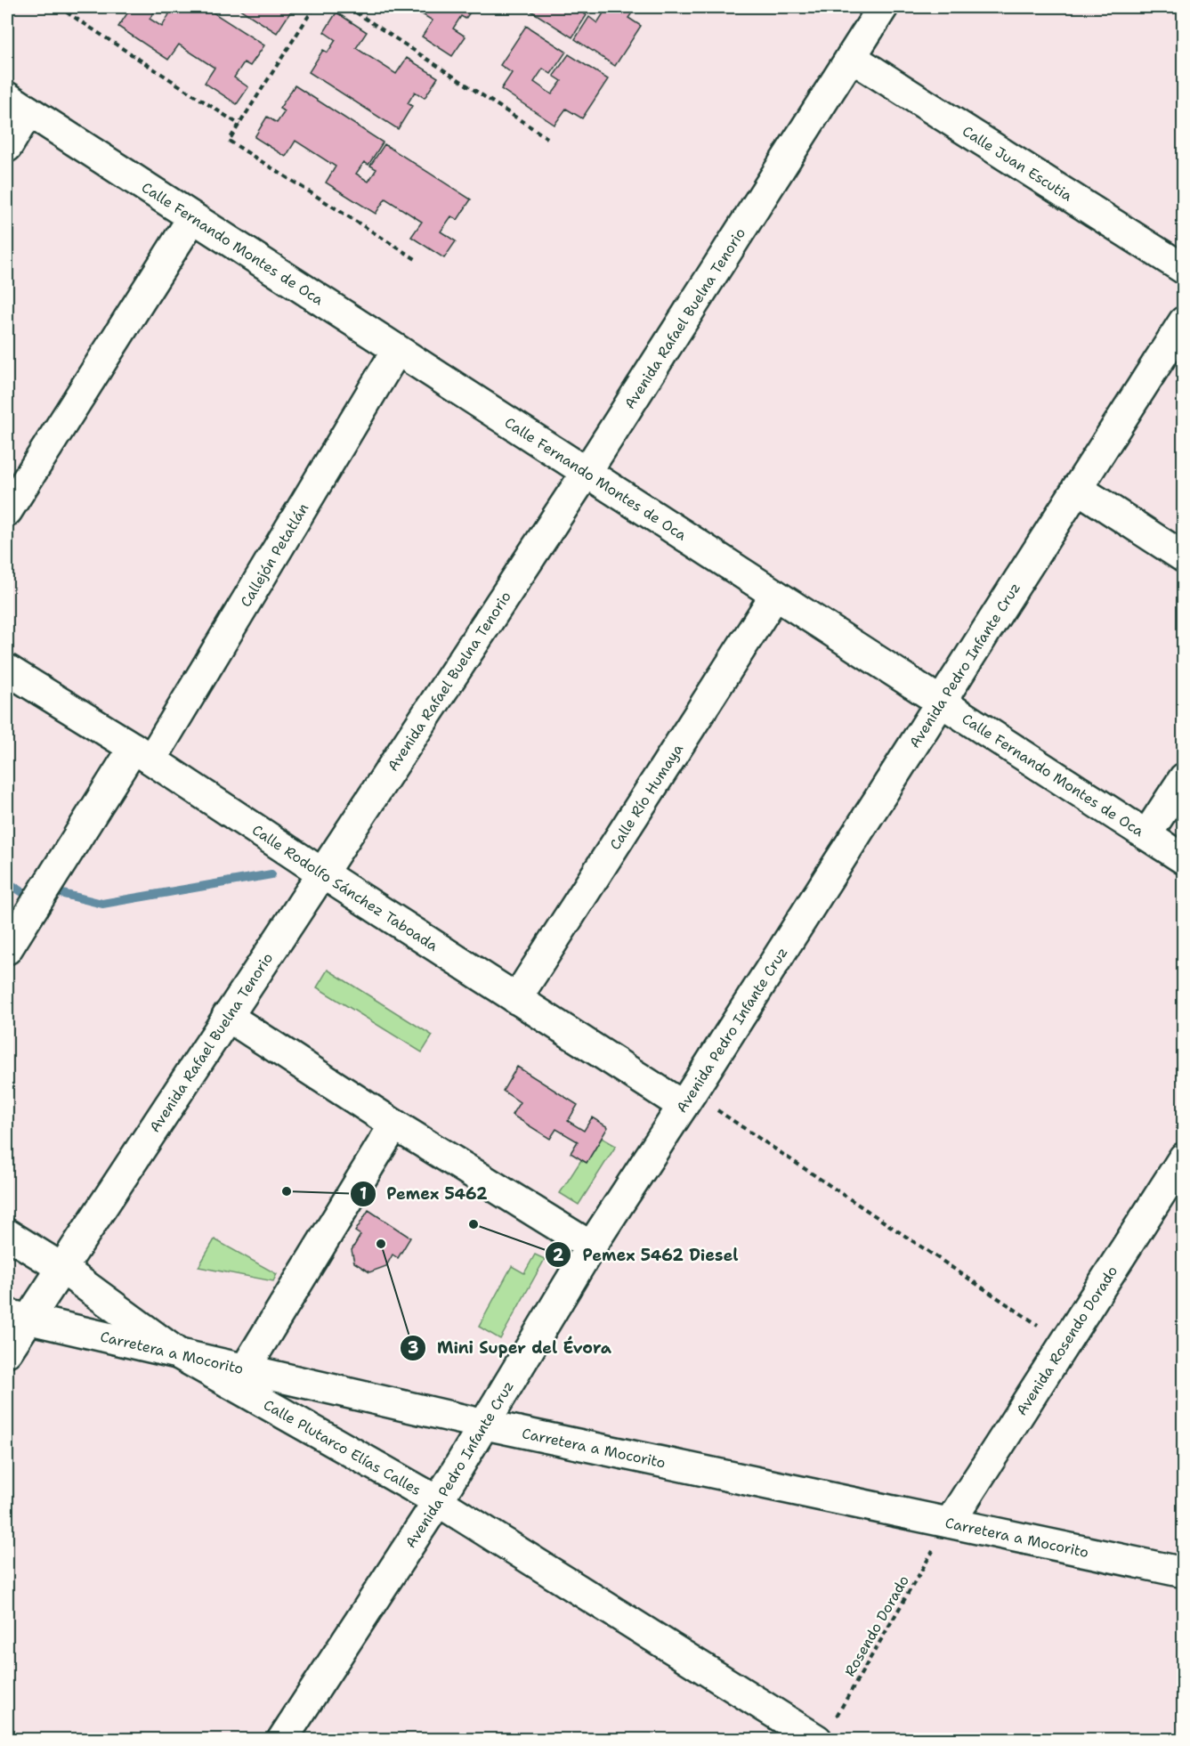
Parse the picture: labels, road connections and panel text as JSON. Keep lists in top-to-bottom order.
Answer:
{
  "streets": {
    "street": [
      "Calle Juan Escutia",
      "Calle Fernando Montes de Oca",
      "Avenida Rafael Buelna Tenorio",
      "Callejón Petatlán",
      "Avenida Pedro Infante Cruz",
      "Calle Río Humaya",
      "Calle Rodolfo Sánchez Taboada",
      "Avenida Rosendo Dorado",
      "Carretera a Mocorito",
      "Calle Plutarco Elías Calles"
    ],
    "path": ["Rosendo Dorado"]
  },
  "crossings": [
    ["Calle Juan Escutia", "Avenida Rafael Buelna Tenorio"],
    ["Calle Fernando Montes de Oca", "Avenida Rafael Buelna Tenorio"],
    ["Calle Fernando Montes de Oca", "Callejón Petatlán"],
    ["Calle Fernando Montes de Oca", "Avenida Pedro Infante Cruz"],
    ["Calle Fernando Montes de Oca", "Calle Río Humaya"],
    ["Avenida Rafael Buelna Tenorio", "Calle Rodolfo Sánchez Taboada"],
    ["Avenida Rafael Buelna Tenorio", "Carretera a Mocorito"],
    ["Avenida Rafael Buelna Tenorio", "Calle Plutarco Elías Calles"],
    ["Callejón Petatlán", "Calle Rodolfo Sánchez Taboada"],
    ["Avenida Pedro Infante Cruz", "Calle Rodolfo Sánchez Taboada"],
    ["Avenida Pedro Infante Cruz", "Carretera a Mocorito"],
    ["Avenida Pedro Infante Cruz", "Calle Plutarco Elías Calles"],
    ["Calle Río Humaya", "Calle Rodolfo Sánchez Taboada"],
    ["Avenida Rosendo Dorado", "Carretera a Mocorito"],
    ["Avenida Rosendo Dorado", "Rosendo Dorado"],
    ["Carretera a Mocorito", "Calle Plutarco Elías Calles"],
    ["Carretera a Mocorito", "Rosendo Dorado"],
    ["Calle Plutarco Elías Calles", "Rosendo Dorado"]
  ],
  "places": ["Pemex 5462", "Pemex 5462 Diesel", "Mini Super del Évora"]
}
